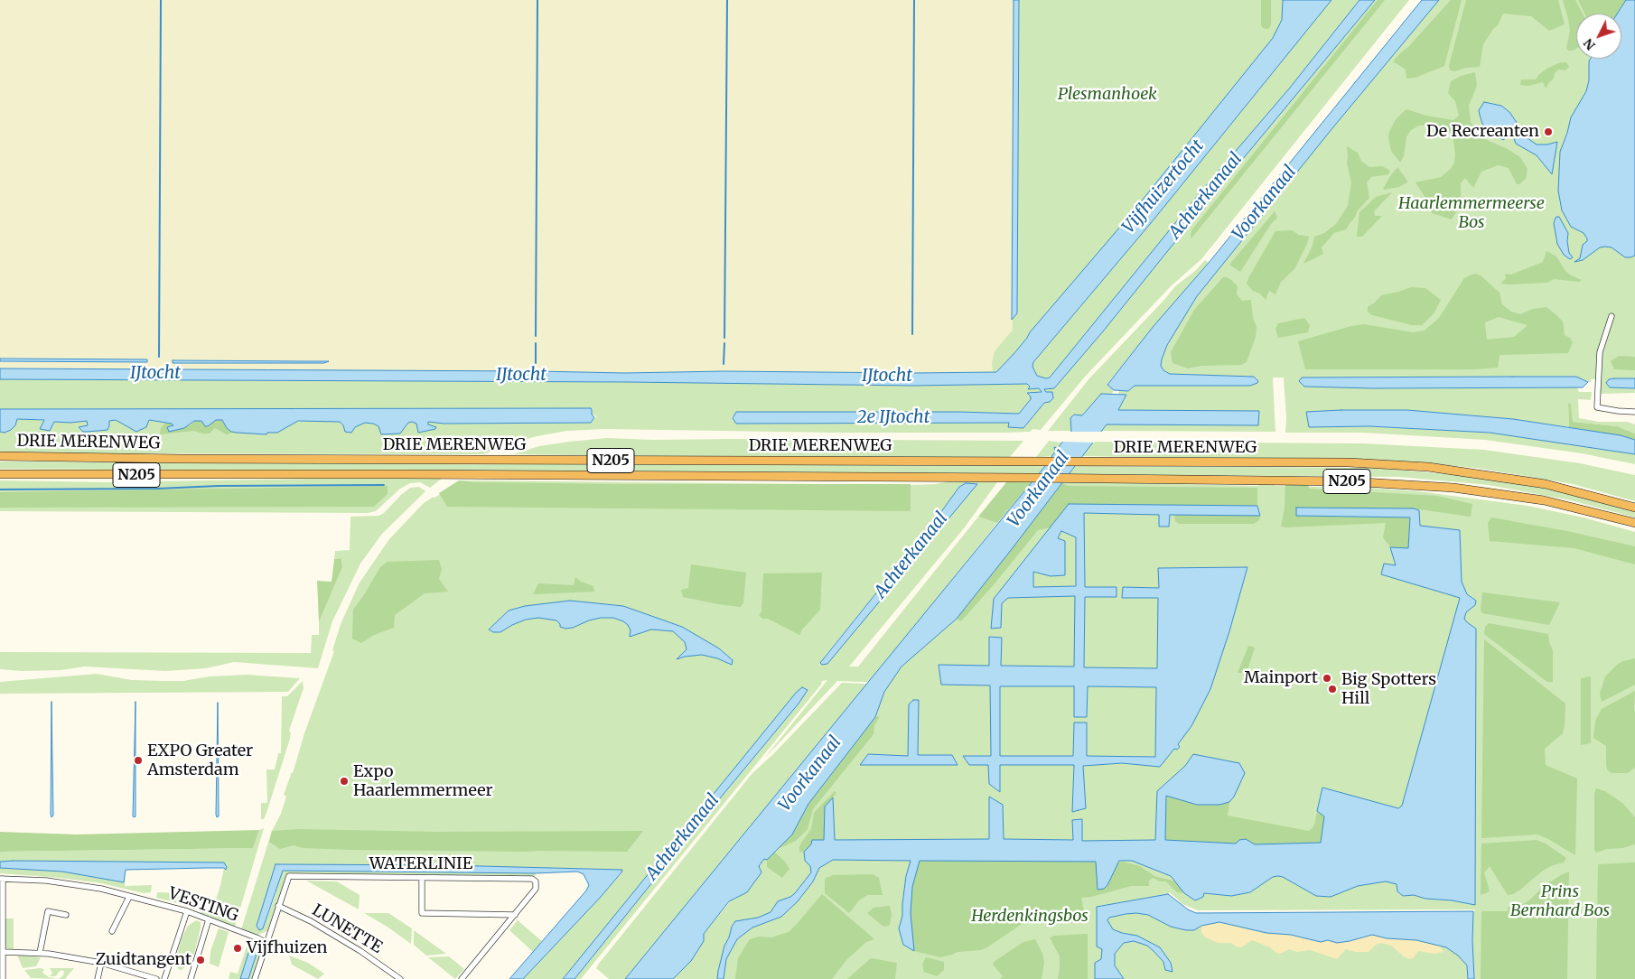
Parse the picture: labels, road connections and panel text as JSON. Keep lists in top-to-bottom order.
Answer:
{
  "streets": {
    "highway": ["DRIE MERENWEG", "N205"],
    "street": ["WATERLINIE", "VESTING", "LUNETTE"]
  },
  "crossings": [
    ["WATERLINIE", "VESTING"],
    ["WATERLINIE", "LUNETTE"]
  ],
  "water": [
    "Vijfhuizertocht",
    "Achterkanaal",
    "Voorkanaal",
    "IJtocht",
    "2e IJtocht"
  ],
  "parks": [
    "Plesmanhoek",
    "Haarlemmermeerse Bos",
    "Prins Bernhard Bos",
    "Herdenkingsbos"
  ],
  "places": [
    "De Recreanten",
    "Mainport",
    "Big Spotters Hill",
    "EXPO Greater Amsterdam",
    "Expo Haarlemmermeer",
    "Vijfhuizen",
    "Zuidtangent"
  ],
  "north": "bottom left"
}
